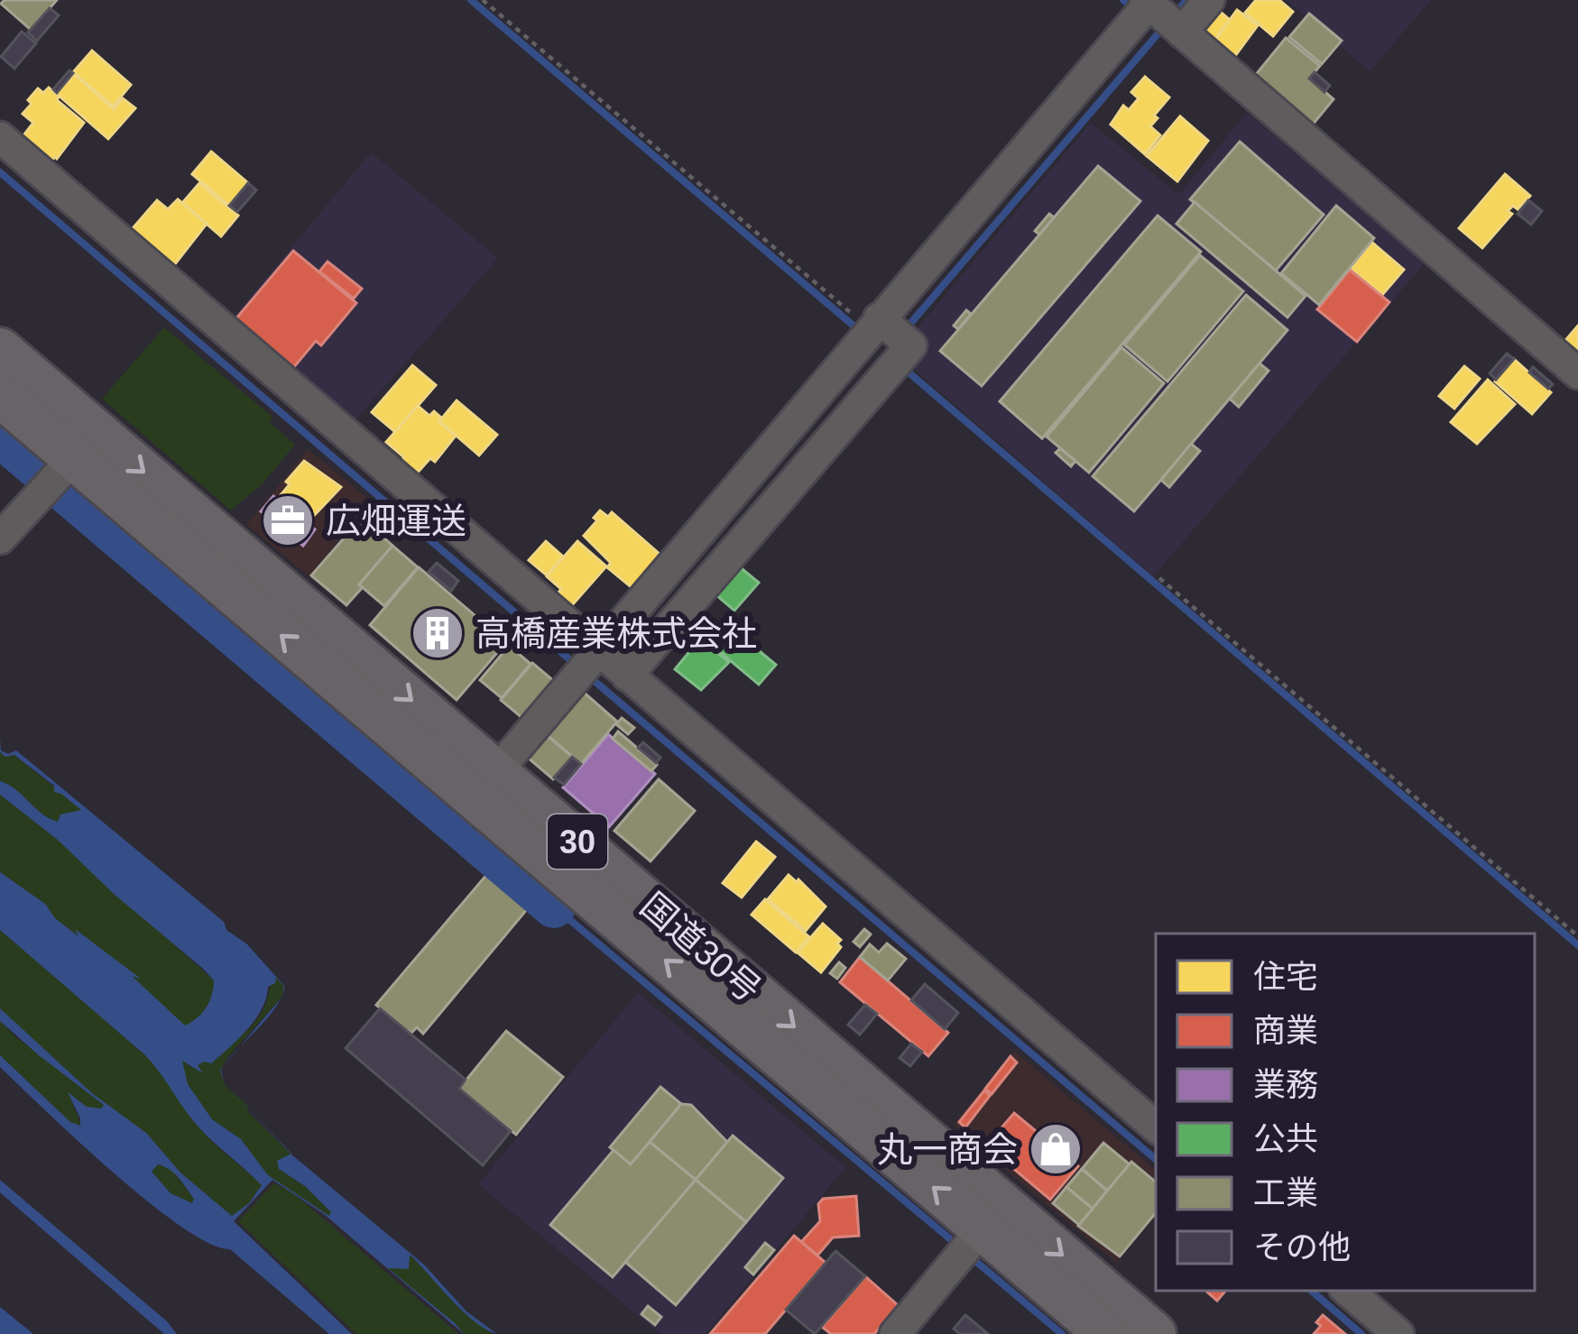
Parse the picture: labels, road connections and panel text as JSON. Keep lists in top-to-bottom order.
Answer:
{
  "streets": {
    "highway": ["30", "国道30号"]
  },
  "places": {
    "office": ["広畑運送"],
    "building": ["高橋産業株式会社"],
    "shop": ["丸一商会"]
  },
  "legend": [
    "住宅",
    "商業",
    "業務",
    "公共",
    "工業",
    "その他"
  ]
}
